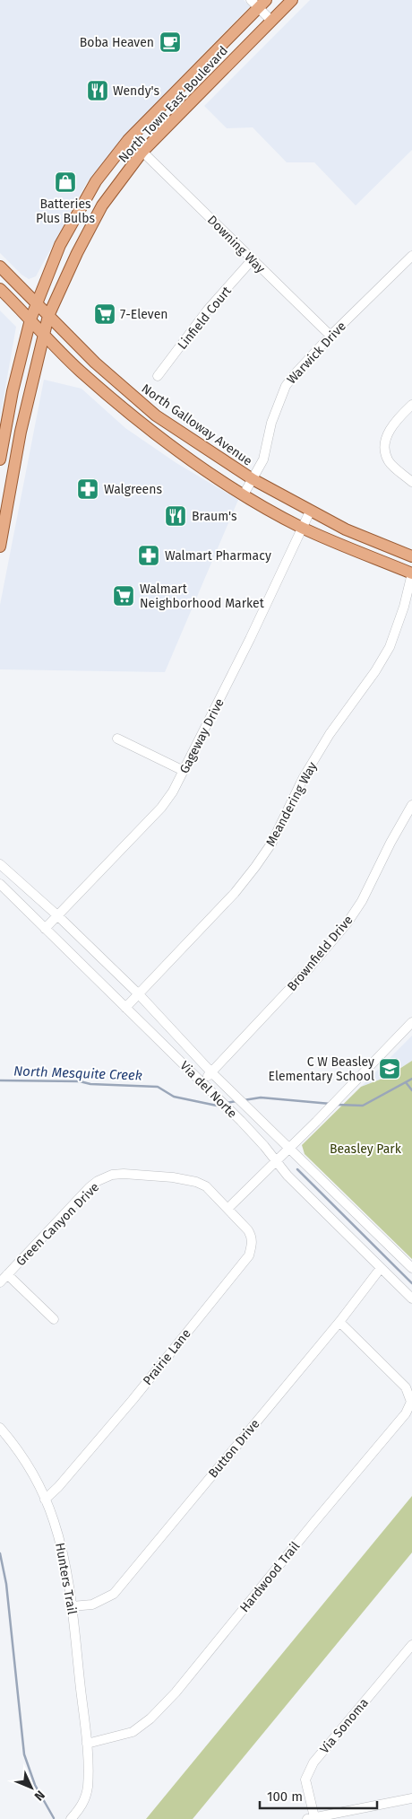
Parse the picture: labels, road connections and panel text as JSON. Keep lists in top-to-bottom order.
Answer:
{
  "streets": {
    "main road": ["North Town East Boulevard", "North Galloway Avenue"],
    "street": [
      "Downing Way",
      "Linfield Court",
      "Warwick Drive",
      "Gageway Drive",
      "Meandering Way",
      "Brownfield Drive",
      "Via del Norte",
      "Green Canyon Drive",
      "Prairie Lane",
      "Button Drive",
      "Hardwood Trail",
      "Hunters Trail",
      "Via Sonoma"
    ]
  },
  "crossings": [
    ["North Town East Boulevard", "Downing Way"],
    ["North Town East Boulevard", "North Galloway Avenue"],
    ["Downing Way", "Linfield Court"],
    ["Downing Way", "Warwick Drive"],
    ["Warwick Drive", "North Galloway Avenue"],
    ["North Galloway Avenue", "Gageway Drive"],
    ["Gageway Drive", "Via del Norte"],
    ["Meandering Way", "Via del Norte"],
    ["Brownfield Drive", "Via del Norte"],
    ["Via del Norte", "Button Drive"],
    ["Green Canyon Drive", "Prairie Lane"],
    ["Prairie Lane", "Hunters Trail"],
    ["Button Drive", "Hardwood Trail"],
    ["Button Drive", "Hunters Trail"],
    ["Hardwood Trail", "Hunters Trail"]
  ],
  "water": ["North Mesquite Creek"],
  "parks": ["Beasley Park"],
  "places": {
    "cafe": ["Boba Heaven"],
    "restaurant": ["Wendy's", "Braum's"],
    "shop": ["Batteries Plus Bulbs"],
    "supermarket": ["7-Eleven", "Walmart Neighborhood Market"],
    "pharmacy": ["Walgreens", "Walmart Pharmacy"],
    "school or university": ["C W Beasley Elementary School"]
  },
  "scale_bar": "100 m",
  "north": "bottom right"
}
